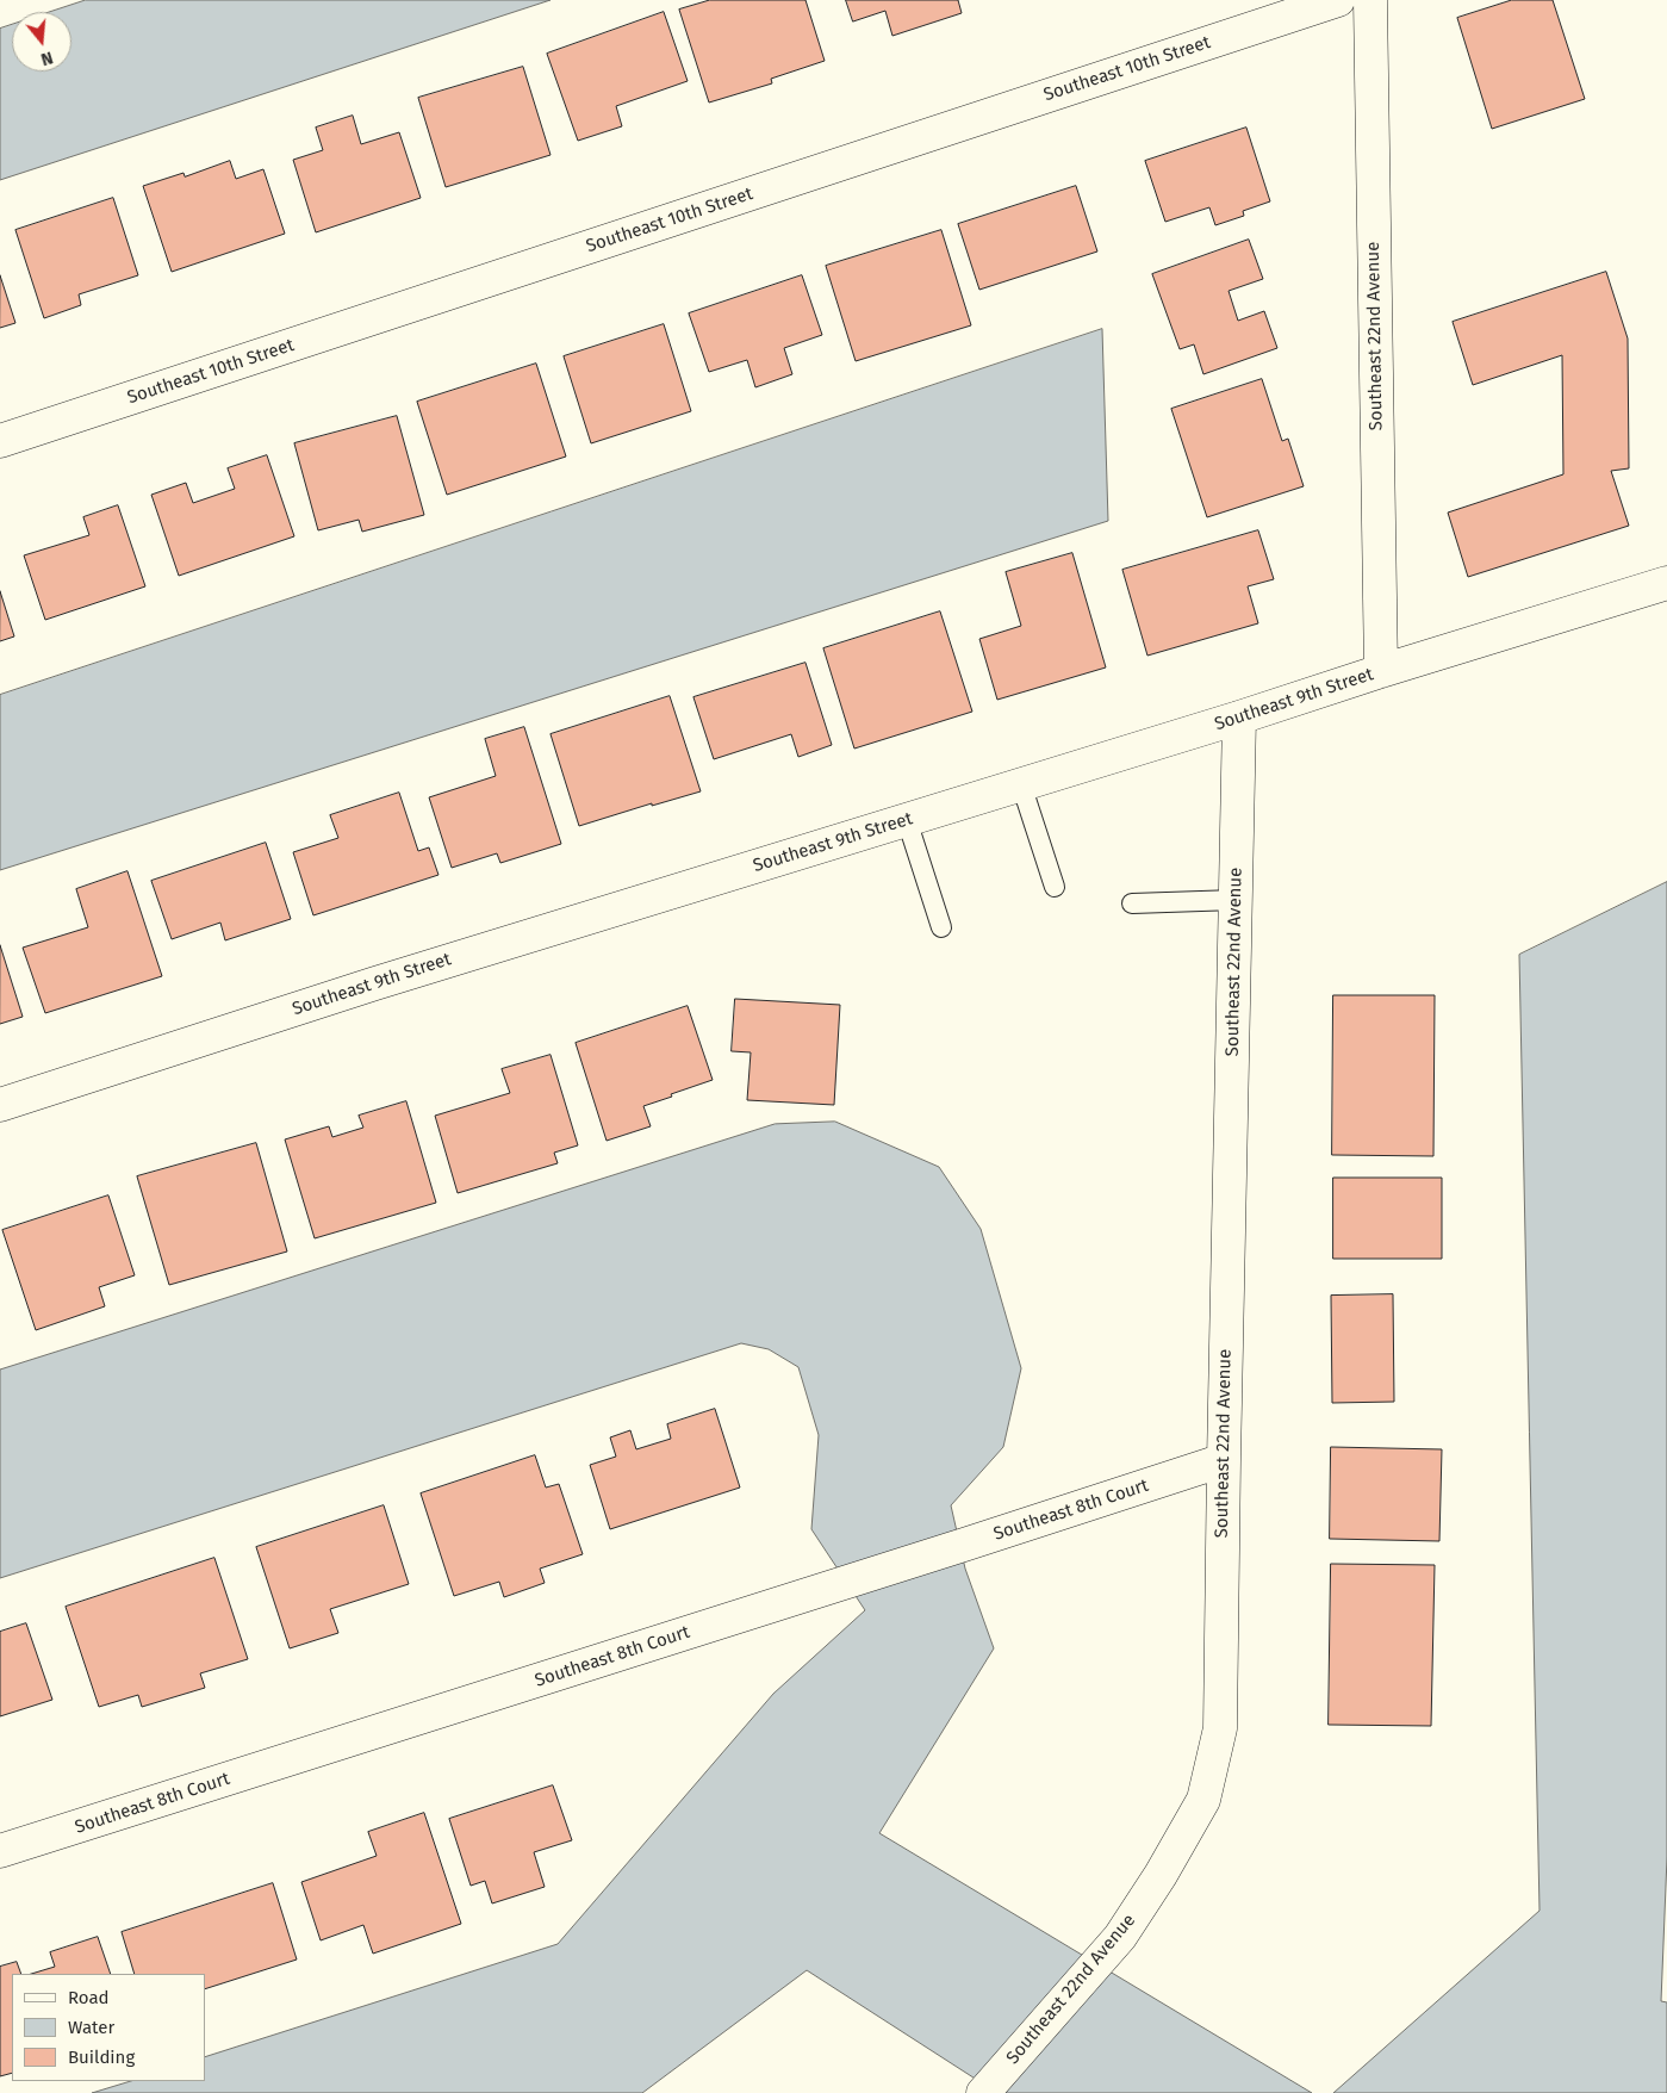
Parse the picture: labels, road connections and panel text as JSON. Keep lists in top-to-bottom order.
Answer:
{
  "streets": {
    "street": [
      "Southeast 10th Street",
      "Southeast 22nd Avenue",
      "Southeast 9th Street",
      "Southeast 8th Court"
    ]
  },
  "crossings": [
    ["Southeast 22nd Avenue", "Southeast 9th Street"],
    ["Southeast 22nd Avenue", "Southeast 8th Court"]
  ],
  "legend": ["Road", "Water", "Building"],
  "north": "bottom"
}
